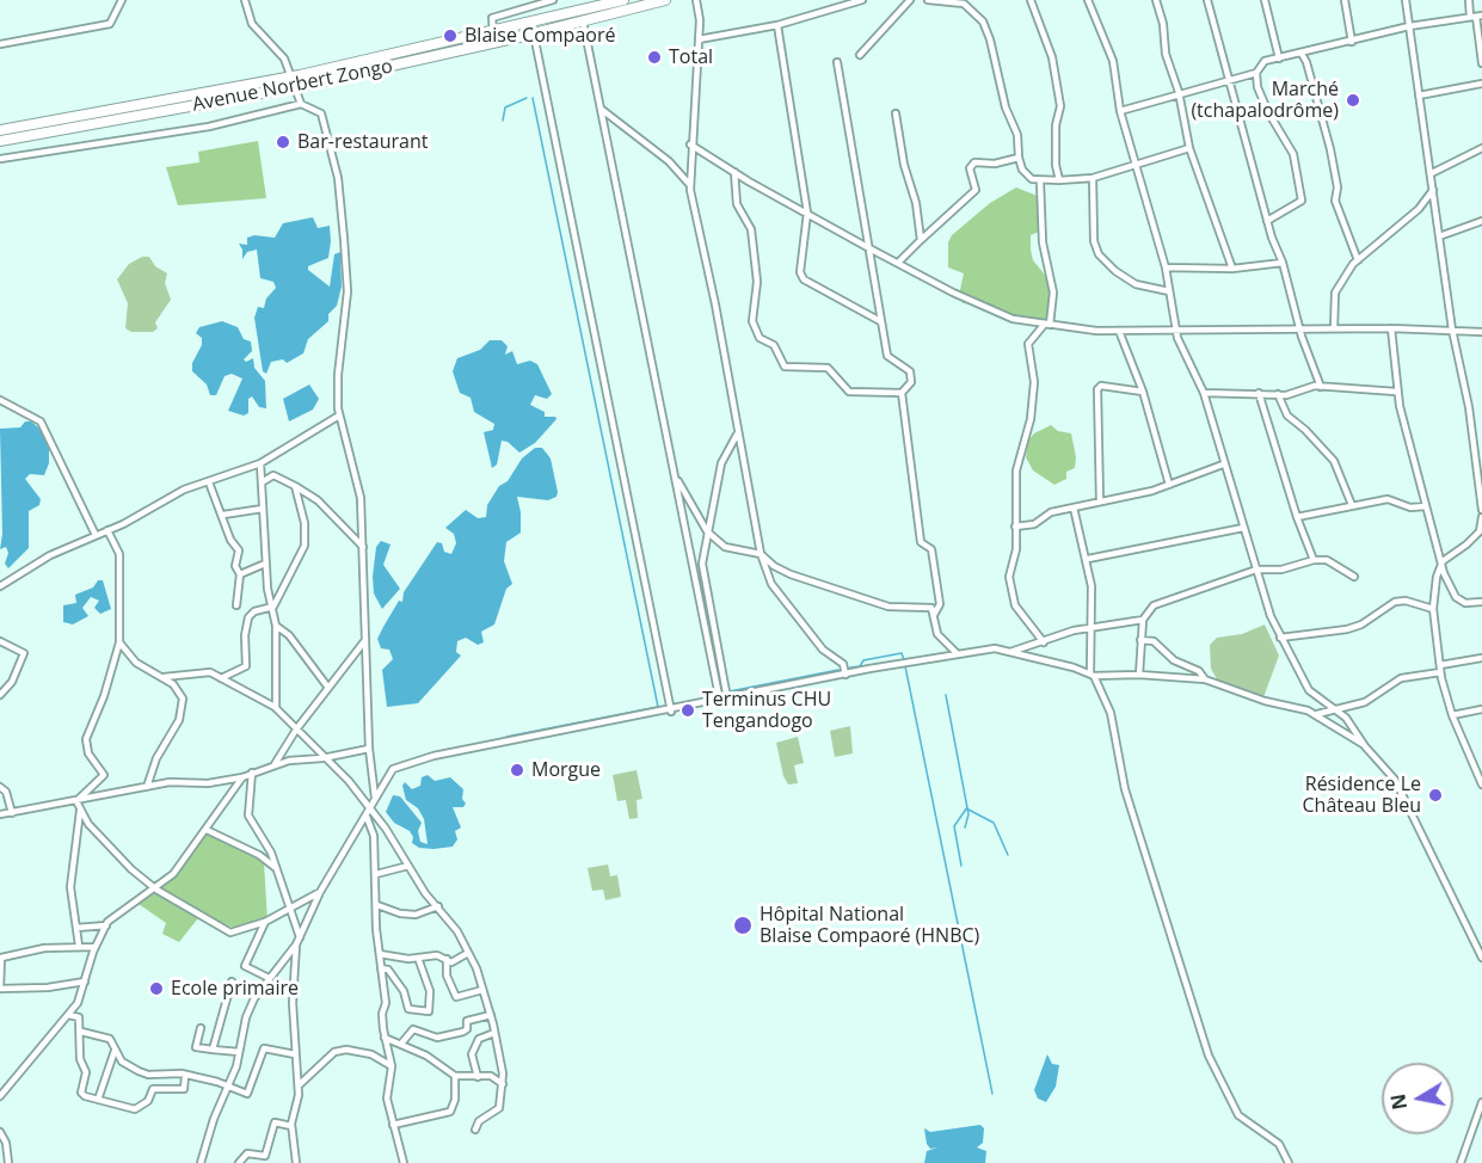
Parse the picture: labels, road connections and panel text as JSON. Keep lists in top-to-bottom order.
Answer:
{
  "streets": {
    "main road": ["Avenue Norbert Zongo"]
  },
  "places": [
    "Blaise Compaoré",
    "Total",
    "Marché (tchapalodrôme)",
    "Bar-restaurant",
    "Terminus CHU Tengandogo",
    "Morgue",
    "Résidence Le Château Bleu",
    "Hôpital National Blaise Compaoré (HNBC)",
    "Ecole primaire"
  ],
  "north": "left"
}
